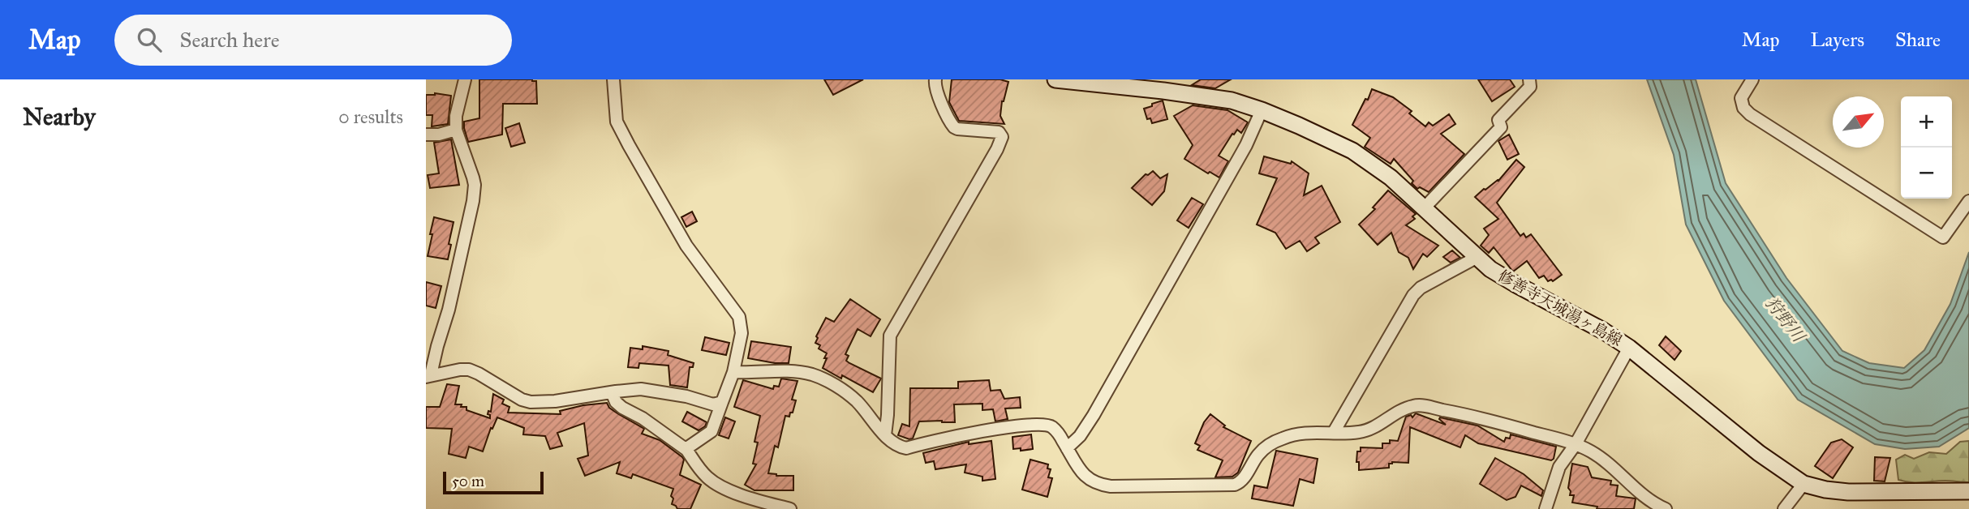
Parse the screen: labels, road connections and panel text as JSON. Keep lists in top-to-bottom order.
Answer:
{
  "streets": {
    "main road": ["修善寺天城湯ヶ島線"]
  },
  "water": ["狩野川"],
  "scale_bar": "50 m",
  "north": "top right",
  "page": {
    "header": "Map",
    "search": "Search here",
    "nav": ["Map", "Layers", "Share"],
    "heading": ["Nearby", "0 results"],
    "map_buttons": ["+", "−"],
    "scale": "50 m"
  }
}
